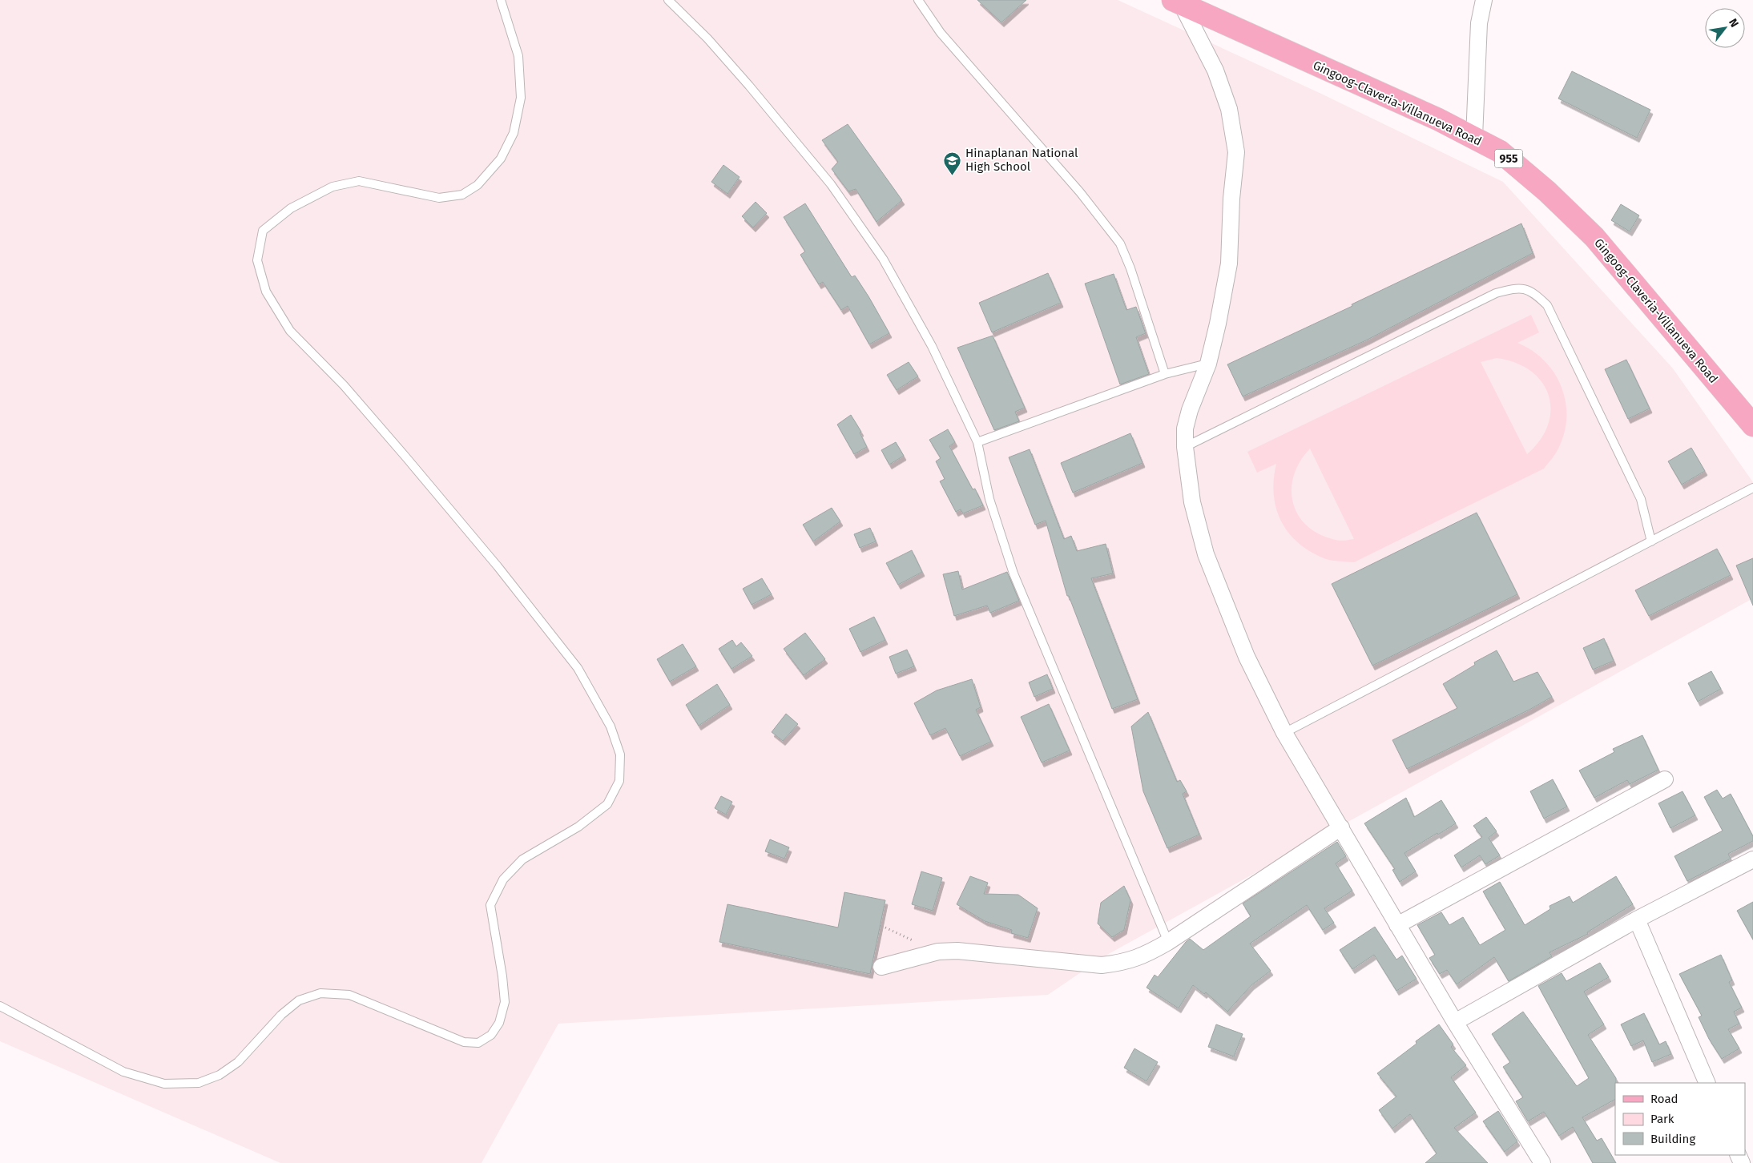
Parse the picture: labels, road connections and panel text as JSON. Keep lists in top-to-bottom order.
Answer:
{
  "streets": {
    "main road": ["Gingoog-Claveria-Villanueva Road", "955"]
  },
  "places": {
    "school or university": ["Hinaplanan National High School"]
  },
  "legend": ["Road", "Park", "Building"],
  "north": "top right"
}
